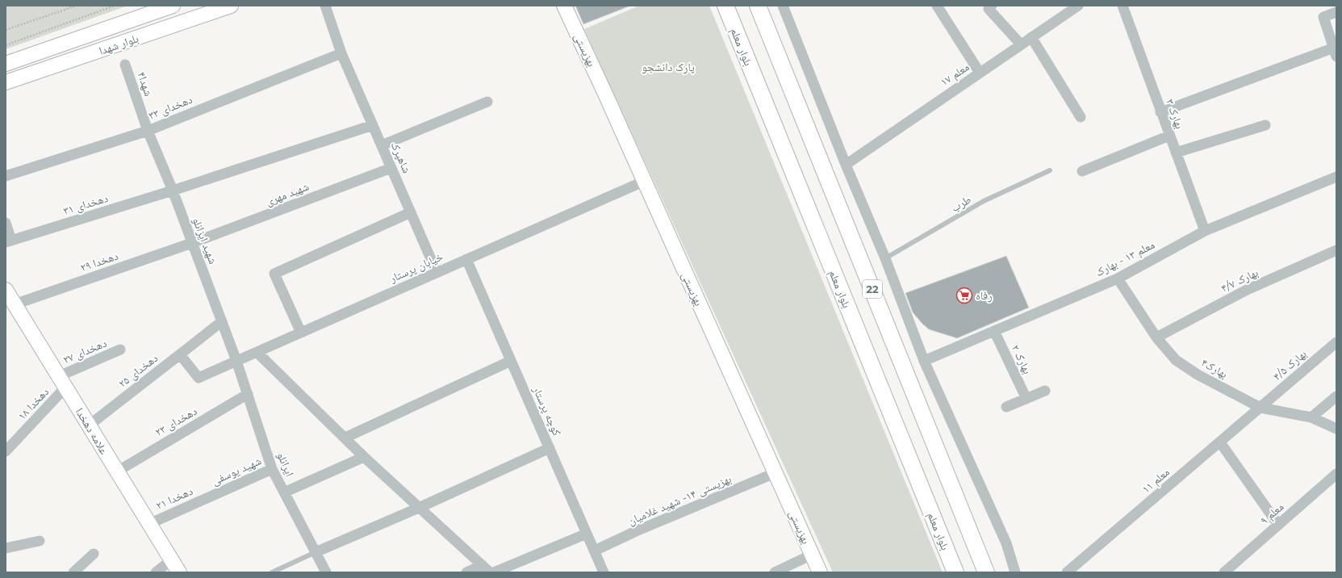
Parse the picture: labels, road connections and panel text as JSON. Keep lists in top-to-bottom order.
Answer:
{
  "streets": {
    "main road": ["بلوار معلم", "22"],
    "street": [
      "بلوار شهدا",
      "بهزیستی",
      "معلم ۱۷",
      "شهدا۴",
      "دهخدای ۳۳",
      "بهارک ۳",
      "شاهپرک",
      "شهید مهری",
      "دهخدای ۳۱",
      "شهید ایزانلو",
      "معلم ۱۳ - بهارک",
      "دهخدا ۲۹",
      "خیابان پرستار",
      "بهارک ۴/۷",
      "دهخدای ۲۷",
      "بهارک ۲",
      "بهارک ۴/۵",
      "بهارک۴",
      "دهخدای ۲۵",
      "دهخدا ۱۸",
      "کوچه پرستار",
      "دهخدای ۲۳",
      "علامه دهخدا",
      "ایرانلو",
      "شهید یوسفی",
      "معلم ۱۱",
      "دهخدا ۲۱",
      "بهزیستی ۱۴- شهید غلامیان",
      "معلم ۹"
    ],
    "lane": ["طرب"]
  },
  "crossings": [
    ["بهزیستی", "خیابان پرستار"],
    ["بهزیستی", "بهزیستی ۱۴- شهید غلامیان"],
    ["شهدا۴", "دهخدای ۳۳"],
    ["شهدا۴", "شهید ایزانلو"],
    ["دهخدای ۳۳", "شاهپرک"],
    ["دهخدای ۳۳", "شهید ایزانلو"],
    ["بهارک ۳", "معلم ۱۳ - بهارک"],
    ["شاهپرک", "شهید مهری"],
    ["شاهپرک", "دهخدای ۳۱"],
    ["شاهپرک", "خیابان پرستار"],
    ["شهید مهری", "شهید ایزانلو"],
    ["شهید مهری", "دهخدا ۲۹"],
    ["دهخدای ۳۱", "شهید ایزانلو"],
    ["شهید ایزانلو", "دهخدا ۲۹"],
    ["شهید ایزانلو", "خیابان پرستار"],
    ["شهید ایزانلو", "دهخدای ۲۵"],
    ["شهید ایزانلو", "ایرانلو"],
    ["معلم ۱۳ - بهارک", "بهارک ۲"],
    ["معلم ۱۳ - بهارک", "بهارک۴"],
    ["دهخدا ۲۹", "علامه دهخدا"],
    ["خیابان پرستار", "دهخدای ۲۵"],
    ["خیابان پرستار", "کوچه پرستار"],
    ["خیابان پرستار", "ایرانلو"],
    ["بهارک ۴/۷", "بهارک۴"],
    ["دهخدای ۲۷", "دهخدا ۱۸"],
    ["دهخدای ۲۷", "علامه دهخدا"],
    ["بهارک ۴/۵", "بهارک۴"],
    ["بهارک ۴/۵", "معلم ۱۱"],
    ["بهارک۴", "معلم ۱۱"],
    ["دهخدای ۲۵", "علامه دهخدا"],
    ["دهخدا ۱۸", "علامه دهخدا"],
    ["کوچه پرستار", "بهزیستی ۱۴- شهید غلامیان"],
    ["دهخدای ۲۳", "علامه دهخدا"],
    ["دهخدای ۲۳", "ایرانلو"],
    ["علامه دهخدا", "دهخدا ۲۱"],
    ["ایرانلو", "شهید یوسفی"],
    ["شهید یوسفی", "دهخدا ۲۱"]
  ],
  "parks": ["پارک دانشجو"],
  "places": {
    "supermarket": ["رفاه"]
  }
}
